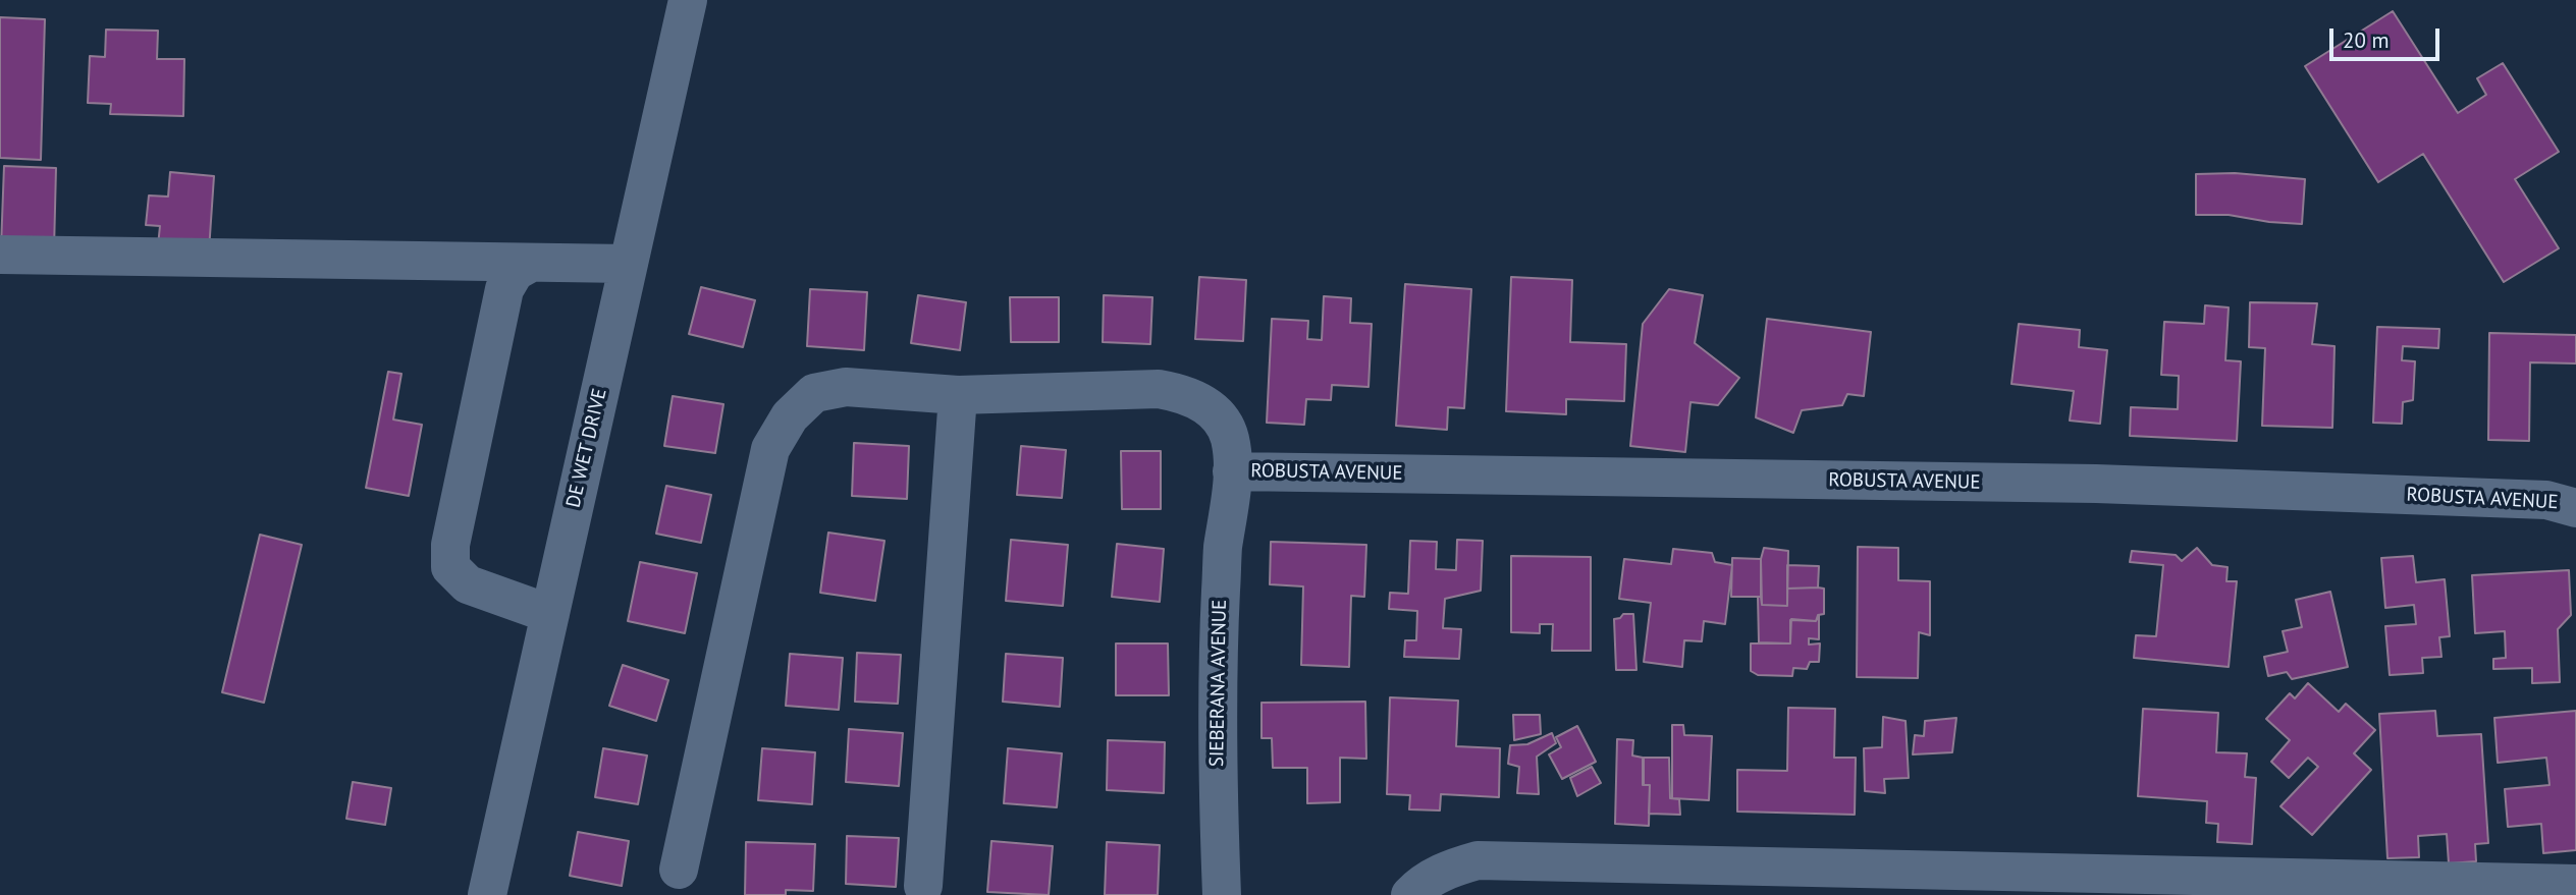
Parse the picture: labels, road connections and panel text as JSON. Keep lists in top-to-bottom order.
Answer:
{
  "streets": {
    "street": ["DE WET DRIVE", "ROBUSTA AVENUE", "SIEBERANA AVENUE"]
  },
  "crossings": [
    ["ROBUSTA AVENUE", "SIEBERANA AVENUE"]
  ],
  "scale_bar": "20 m"
}
